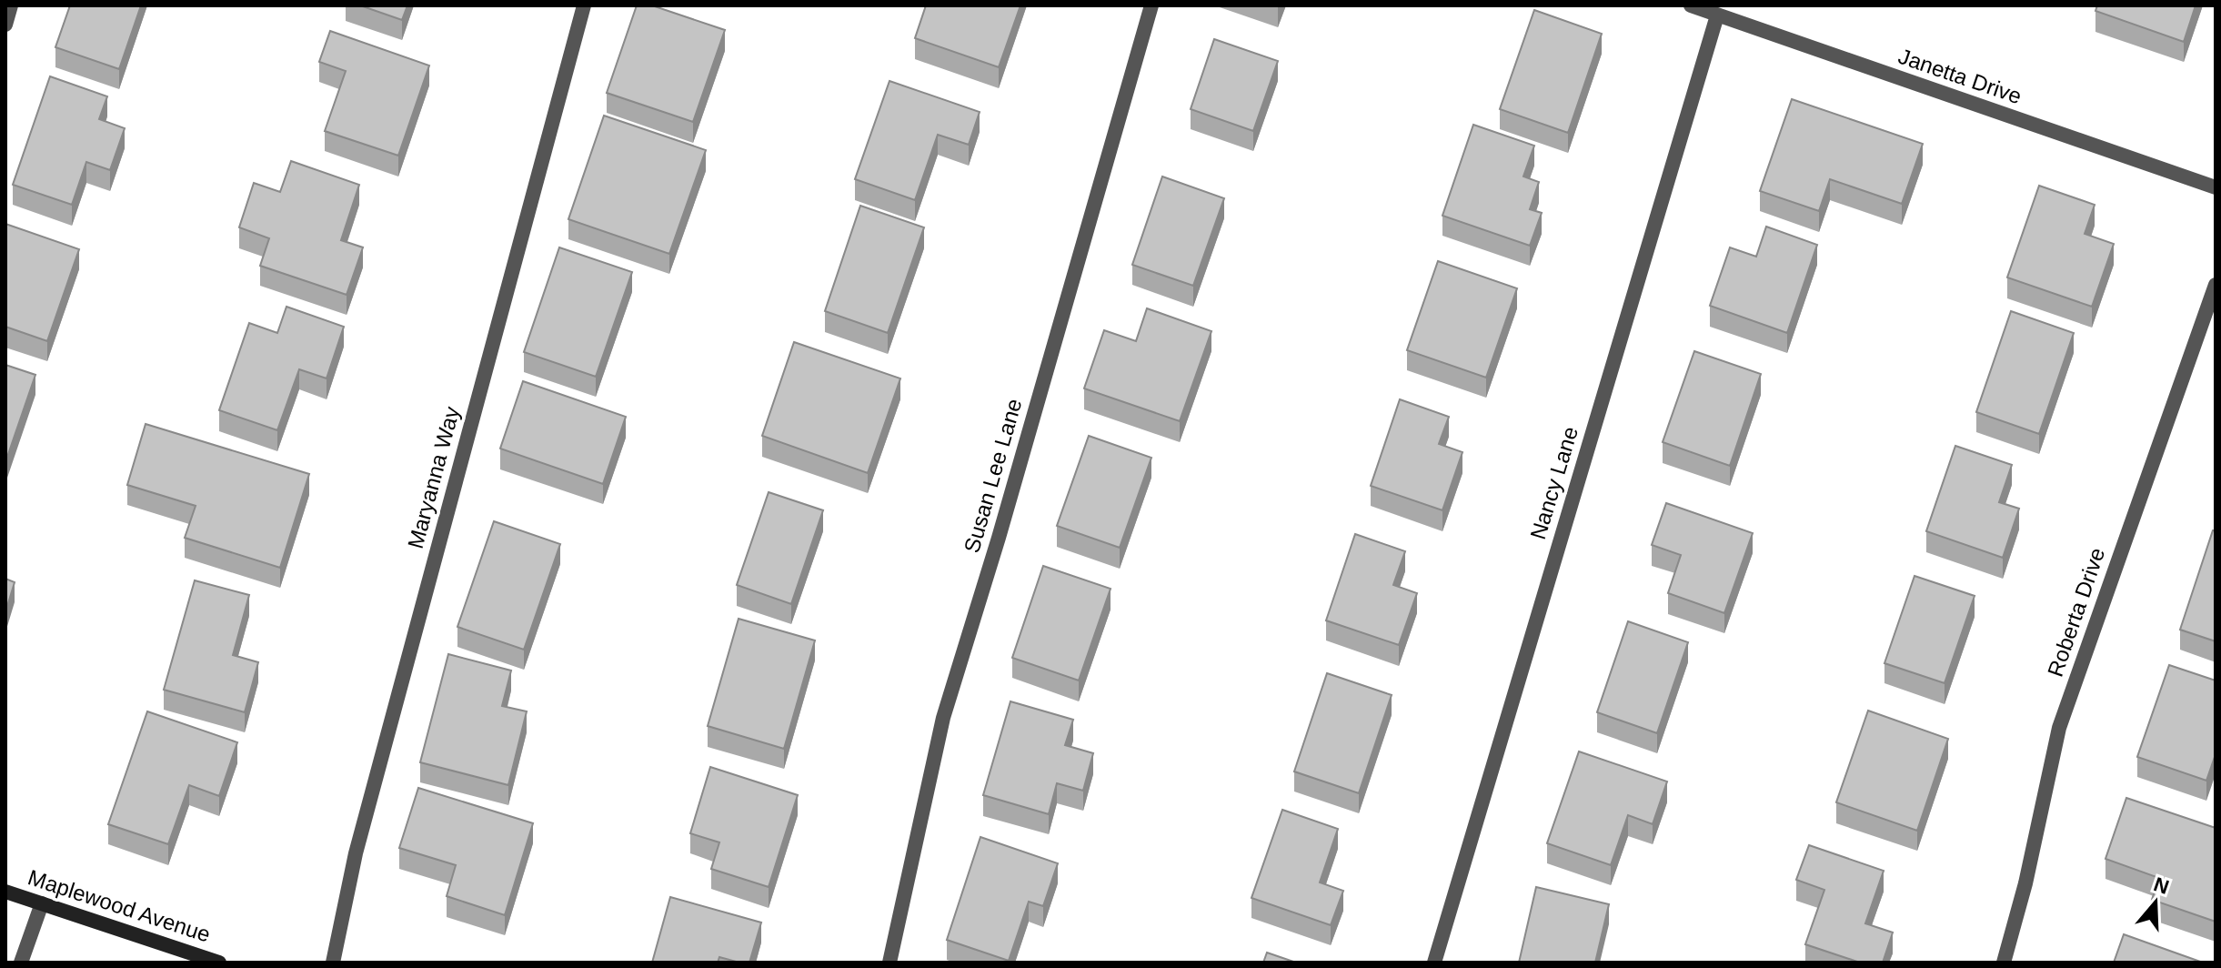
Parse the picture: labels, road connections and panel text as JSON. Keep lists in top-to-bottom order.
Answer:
{
  "streets": {
    "street": [
      "Janetta Drive",
      "Susan Lee Lane",
      "Maryanna Way",
      "Nancy Lane",
      "Roberta Drive",
      "Maplewood Avenue"
    ]
  },
  "crossings": [
    ["Janetta Drive", "Nancy Lane"]
  ],
  "north": "top"
}
